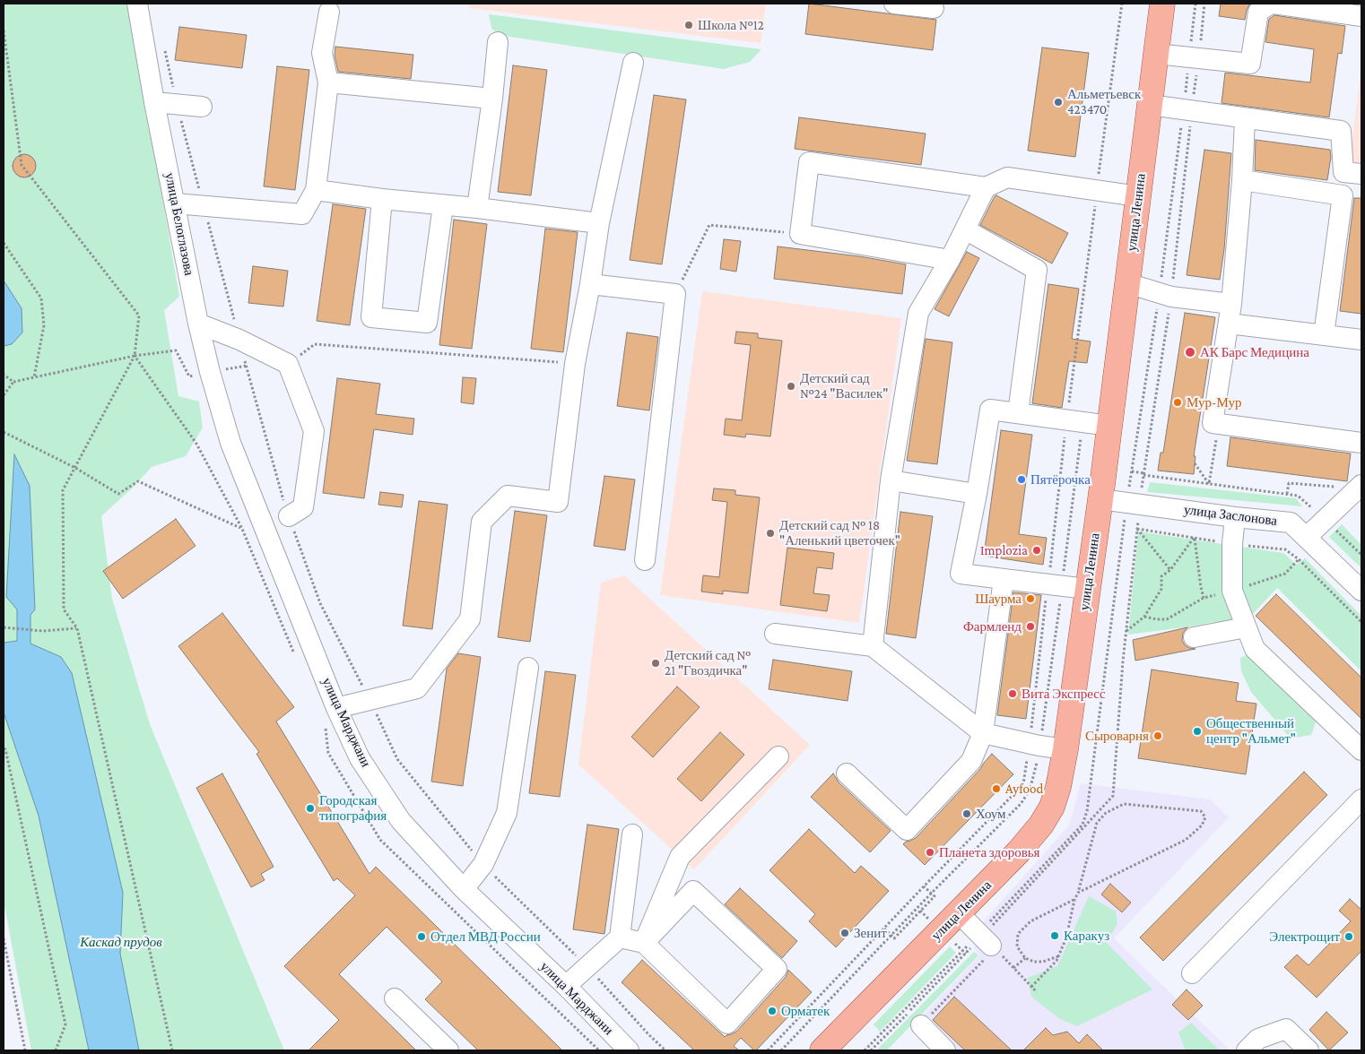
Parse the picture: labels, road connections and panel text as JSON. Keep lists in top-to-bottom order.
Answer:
{
  "streets": {
    "main road": ["улица Ленина"],
    "street": ["улица Белоглазова", "улица Заслонова", "улица Марджани"]
  },
  "crossings": [
    ["улица Ленина", "улица Заслонова"],
    ["улица Белоглазова", "улица Марджани"]
  ],
  "parks": ["Каскад прудов"],
  "places": [
    "Школа №12",
    "Альметьевск 423470",
    "АК Барс Медицина",
    "Детский сад №24 \"Василек\"",
    "Мур-Мур",
    "Пятёрочка",
    "Детский сад № 18 \"Аленький цветочек\"",
    "Implozia",
    "Шаурма",
    "Фармленд",
    "Детский сад № 21 \"Гвоздичка\"",
    "Вита Экспресс",
    "Общественный центр \"Альмет\"",
    "Сыроварня",
    "Ayfood",
    "Городская типография",
    "Хоум",
    "Планета здоровья",
    "Зенит",
    "Каракуз",
    "Отдел МВД России",
    "Электрощит",
    "Орматек"
  ]
}
